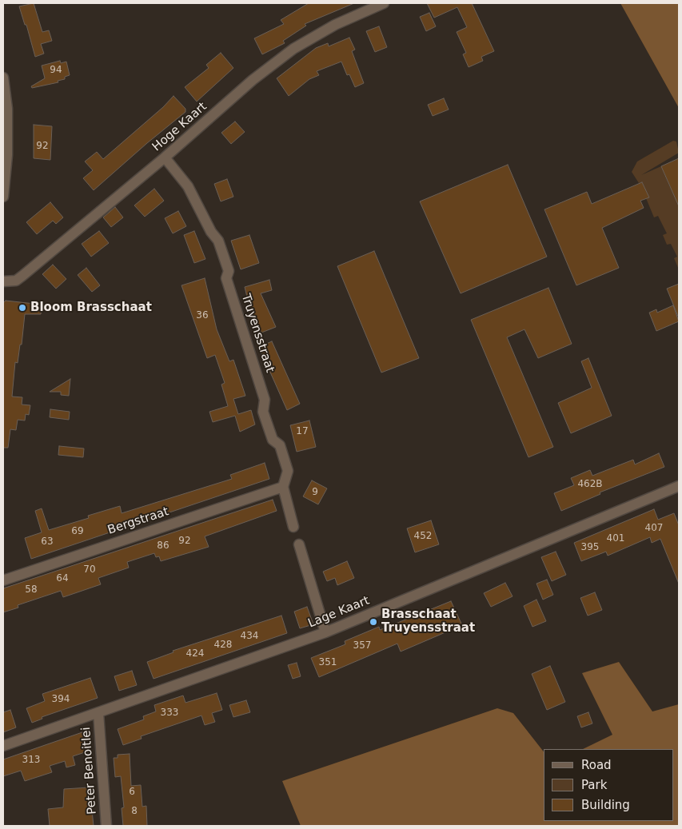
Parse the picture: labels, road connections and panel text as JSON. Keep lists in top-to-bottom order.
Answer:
{
  "streets": {
    "street": [
      "Hoge Kaart",
      "Truyensstraat",
      "Bergstraat",
      "Lage Kaart",
      "Peter Benoitlei"
    ]
  },
  "crossings": [
    ["Hoge Kaart", "Truyensstraat"],
    ["Truyensstraat", "Bergstraat"],
    ["Lage Kaart", "Peter Benoitlei"]
  ],
  "places": ["Bloom Brasschaat", "Brasschaat Truyensstraat"],
  "house_numbers": [
    "94",
    "92",
    "36",
    "17",
    "462B",
    "9",
    "407",
    "69",
    "452",
    "401",
    "92",
    "63",
    "86",
    "395",
    "70",
    "64",
    "58",
    "434",
    "428",
    "357",
    "424",
    "351",
    "394",
    "333",
    "313",
    "6",
    "8"
  ],
  "legend": ["Road", "Park", "Building"]
}
